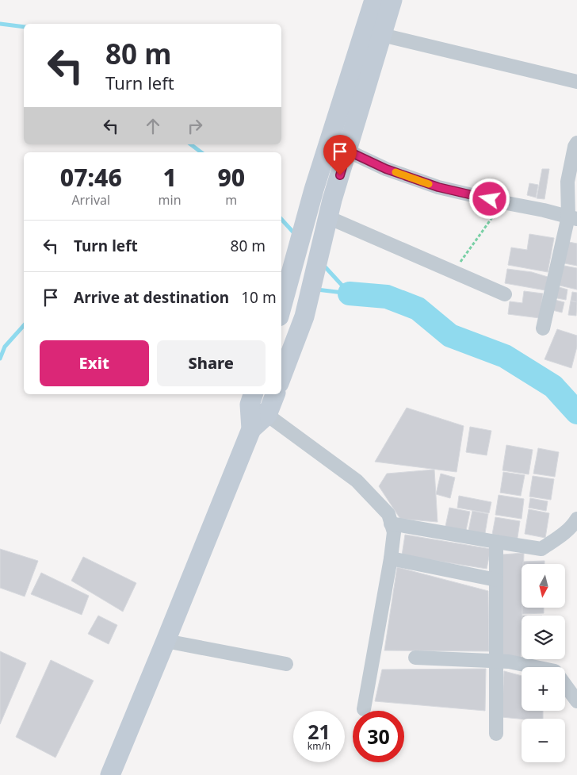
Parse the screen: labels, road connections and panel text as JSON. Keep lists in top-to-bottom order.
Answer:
{
  "north": "bottom",
  "page": {
    "turn": ["80 m", "Turn left"],
    "eta": [
      "07:46",
      "Arrival",
      "1",
      "min",
      "90",
      "m"
    ],
    "list": [
      {
        "name": "Turn left",
        "value": "80 m"
      },
      {
        "name": "Arrive at destination",
        "value": "10 m"
      }
    ],
    "buttons": ["Exit", "Share"],
    "map_buttons": ["+", "−"],
    "speed": "21 km/h",
    "limit": "30"
  }
}
